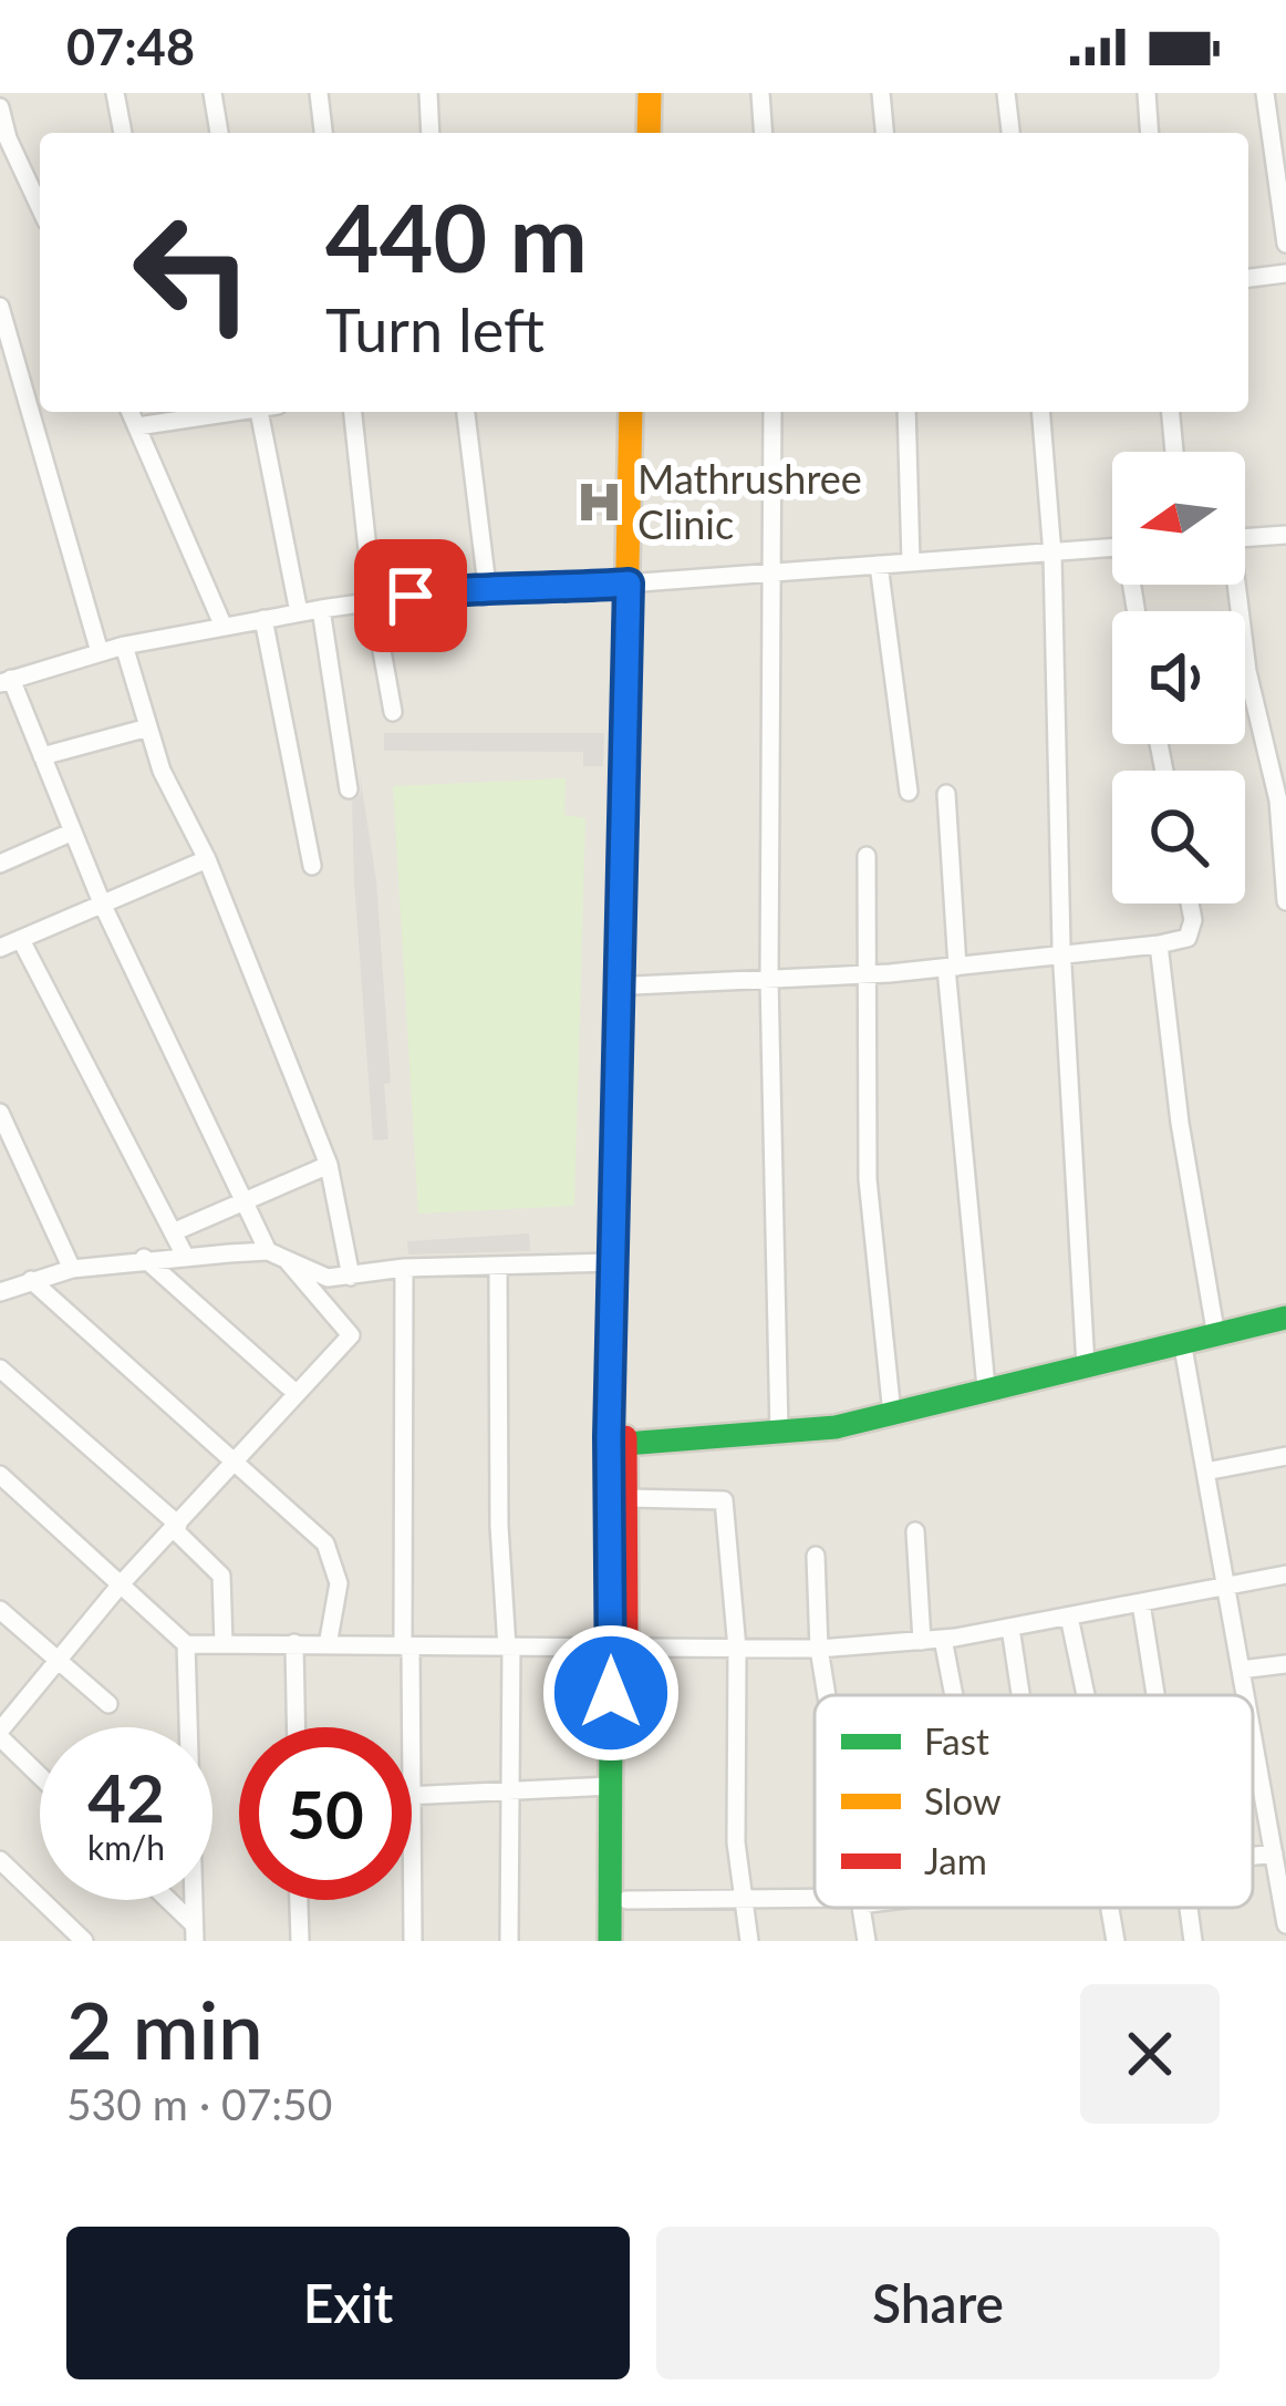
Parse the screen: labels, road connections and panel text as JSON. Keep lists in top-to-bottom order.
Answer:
{
  "places": {
    "hospital": ["Mathrushree Clinic"]
  },
  "legend": ["Fast", "Slow", "Jam"],
  "north": "left",
  "page": {
    "status": "07:48",
    "turn": ["440 m", "Turn left"],
    "speed": "42 km/h",
    "limit": "50",
    "heading": ["2 min", "530 m · 07:50"],
    "buttons": ["Exit", "Share"]
  }
}
